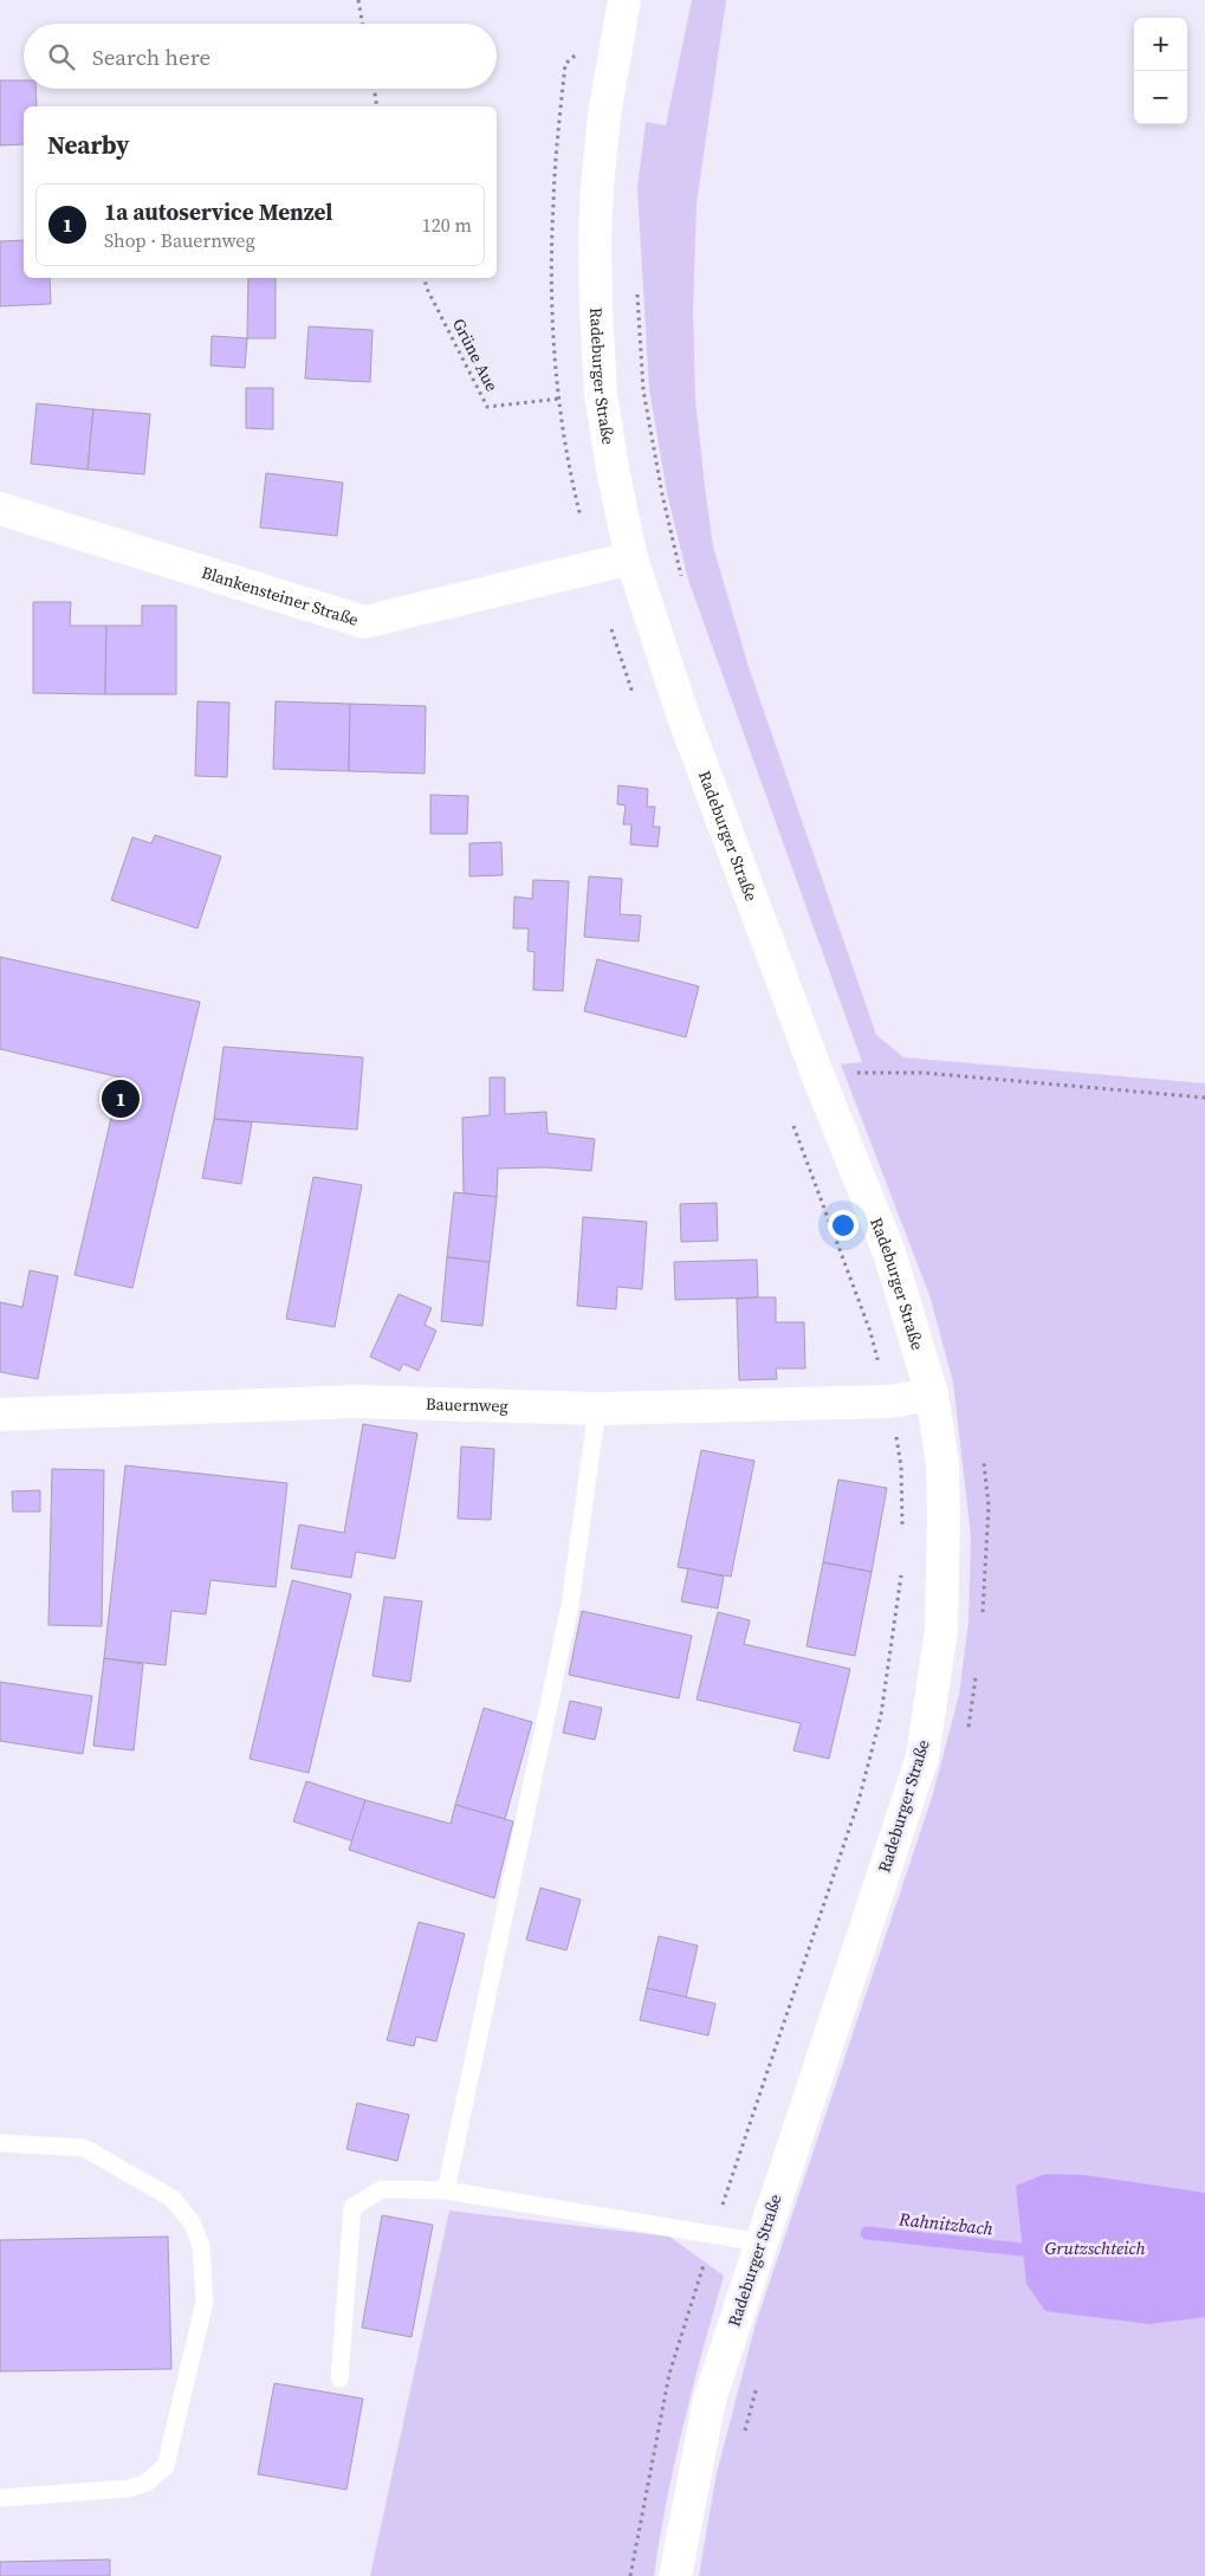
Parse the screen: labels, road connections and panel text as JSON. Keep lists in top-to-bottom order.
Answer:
{
  "streets": {
    "main road": ["Radeburger Straße", "Blankensteiner Straße", "Bauernweg"],
    "path": ["Grüne Aue"]
  },
  "crossings": [
    ["Grüne Aue", "Radeburger Straße"],
    ["Radeburger Straße", "Blankensteiner Straße"],
    ["Radeburger Straße", "Bauernweg"]
  ],
  "water": ["Rahnitzbach", "Grutzschteich"],
  "page": {
    "map_buttons": ["+", "−"],
    "search": "Search here",
    "heading": "Nearby",
    "list": [
      {
        "mark": "1",
        "name": "1a autoservice Menzel",
        "note": "Shop · Bauernweg",
        "value": "120 m"
      }
    ],
    "pins": "1"
  }
}
